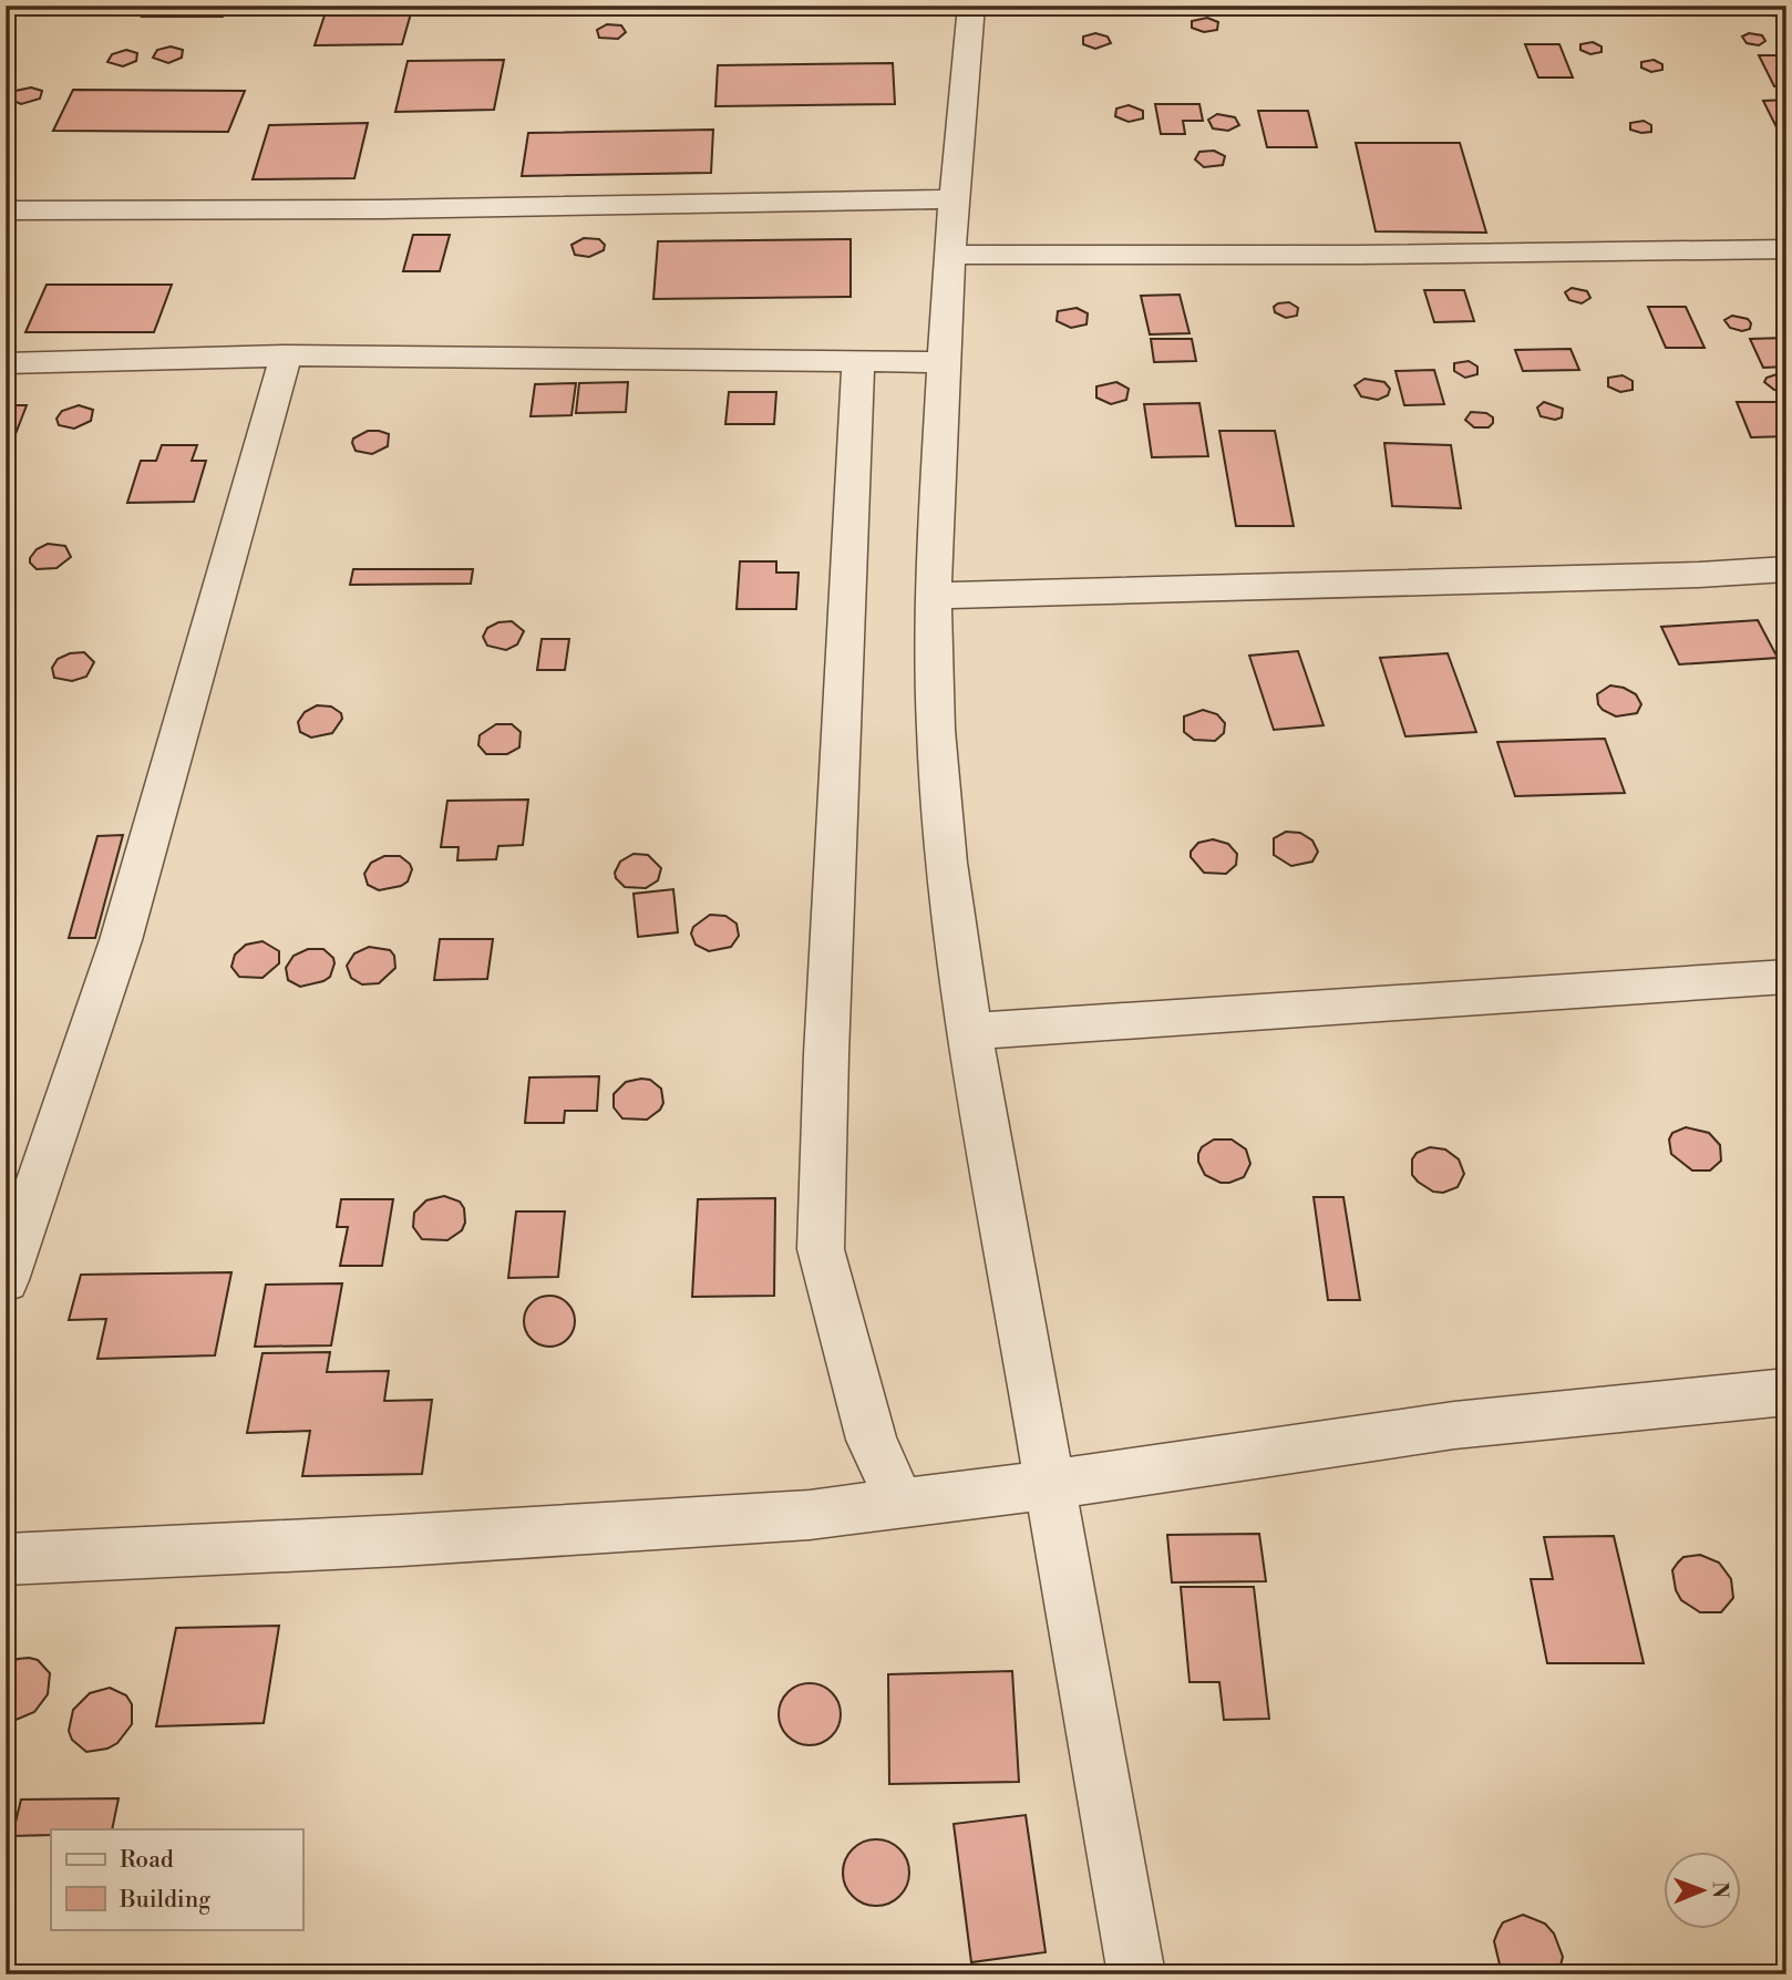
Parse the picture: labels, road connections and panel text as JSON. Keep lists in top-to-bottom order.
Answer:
{
  "legend": ["Road", "Building"],
  "north": "right"
}
